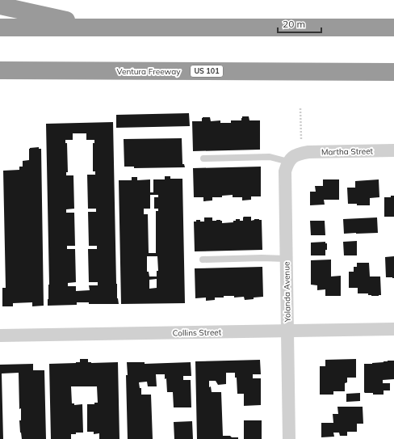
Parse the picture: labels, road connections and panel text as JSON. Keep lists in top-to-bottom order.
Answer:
{
  "streets": {
    "highway": ["Ventura Freeway", "US 101"],
    "street": ["Martha Street", "Yolanda Avenue", "Collins Street"]
  },
  "crossings": [
    ["Martha Street", "Yolanda Avenue"],
    ["Yolanda Avenue", "Collins Street"]
  ],
  "scale_bar": "20 m"
}
